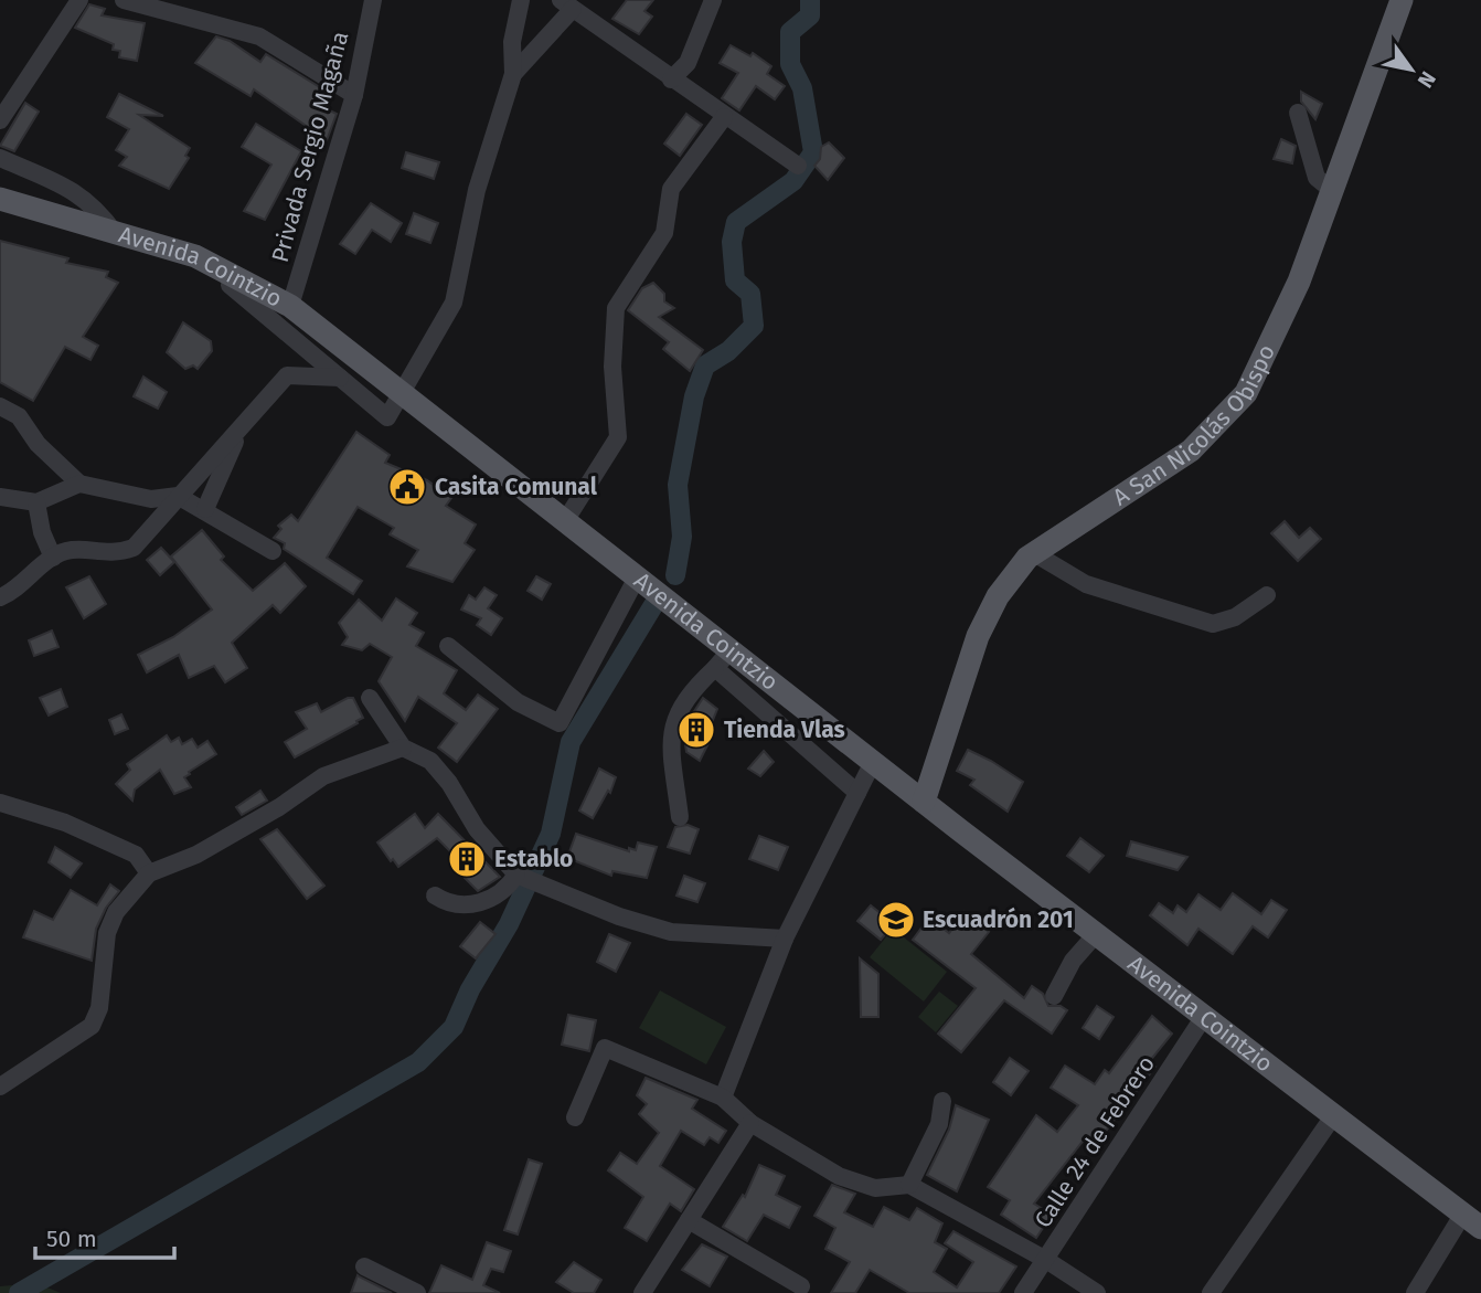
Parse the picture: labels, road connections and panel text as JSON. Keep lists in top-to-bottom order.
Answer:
{
  "streets": {
    "main road": ["Avenida Cointzio", "A San Nicolás Obispo"],
    "street": ["Privada Sergio Magaña", "Calle 24 de Febrero"]
  },
  "crossings": [
    ["Privada Sergio Magaña", "Avenida Cointzio"],
    ["Avenida Cointzio", "A San Nicolás Obispo"],
    ["Avenida Cointzio", "Calle 24 de Febrero"]
  ],
  "places": {
    "public building": ["Casita Comunal"],
    "building": ["Tienda Vlas", "Establo"],
    "school or university": ["Escuadrón 201"]
  },
  "scale_bar": "50 m",
  "north": "bottom right"
}
